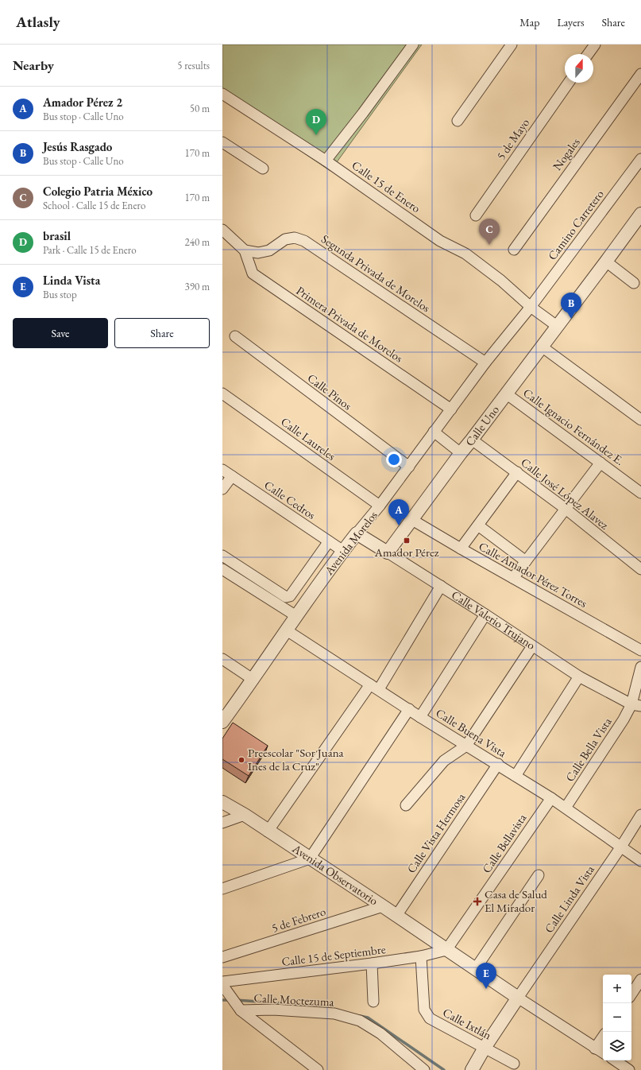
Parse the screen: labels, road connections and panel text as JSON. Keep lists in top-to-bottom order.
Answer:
{
  "streets": {
    "street": [
      "5 de Mayo",
      "Nogales",
      "Calle 15 de Enero",
      "Camino Carretero",
      "Segunda Privada de Morelos",
      "Primera Privada de Morelos",
      "Calle Pinos",
      "Calle Uno",
      "Calle Ignacio Fernández E.",
      "Calle Laureles",
      "Calle José López Alavez",
      "Calle Cedros",
      "Avenida Morelos",
      "Calle Amador Pérez Torres",
      "Calle Valerio Trujano",
      "Calle Buena Vista",
      "Calle Bella Vista",
      "Calle Vista Hermosa",
      "Calle Bellavista",
      "Avenida Observatorio",
      "Calle Linda Vista",
      "5 de Febrero",
      "Calle 15 de Septiembre",
      "Calle Moctezuma",
      "Calle Ixtlán"
    ]
  },
  "crossings": [
    ["Calle 15 de Enero", "Camino Carretero"],
    ["Calle 15 de Enero", "Calle Uno"],
    ["Calle 15 de Enero", "Avenida Morelos"],
    ["Camino Carretero", "Avenida Morelos"],
    ["Segunda Privada de Morelos", "Primera Privada de Morelos"],
    ["Segunda Privada de Morelos", "Avenida Morelos"],
    ["Primera Privada de Morelos", "Avenida Morelos"],
    ["Calle Pinos", "Avenida Morelos"],
    ["Calle Uno", "Calle Ignacio Fernández E."],
    ["Calle Uno", "Calle José López Alavez"],
    ["Calle Uno", "Calle Amador Pérez Torres"],
    ["Calle Uno", "Calle Valerio Trujano"],
    ["Calle Laureles", "Avenida Morelos"],
    ["Calle Cedros", "Avenida Morelos"],
    ["Avenida Morelos", "Calle Valerio Trujano"],
    ["Avenida Morelos", "Calle Buena Vista"],
    ["Calle Valerio Trujano", "Calle Bella Vista"],
    ["Calle Buena Vista", "Calle Bella Vista"],
    ["Calle Buena Vista", "Calle Vista Hermosa"],
    ["Calle Buena Vista", "Calle Bellavista"],
    ["Calle Buena Vista", "Calle Linda Vista"],
    ["Calle Vista Hermosa", "Avenida Observatorio"],
    ["Calle Bellavista", "Avenida Observatorio"],
    ["Calle Bellavista", "Calle 15 de Septiembre"],
    ["Avenida Observatorio", "Calle Linda Vista"],
    ["Avenida Observatorio", "5 de Febrero"],
    ["Avenida Observatorio", "Calle 15 de Septiembre"],
    ["Calle 15 de Septiembre", "Calle Ixtlán"]
  ],
  "places": {
    "transit": ["Amador Pérez"],
    "other": ["Preescolar \"Sor Juana Ines de la Cruz\""],
    "health": ["Casa de Salud El Mirador"]
  },
  "north": "top",
  "page": {
    "header": "Atlasly",
    "nav": ["Map", "Layers", "Share"],
    "heading": ["Nearby", "5 results"],
    "list": [
      {
        "mark": "A",
        "name": "Amador Pérez 2",
        "note": "Bus stop · Calle Uno",
        "value": "50 m"
      },
      {
        "mark": "B",
        "name": "Jesús Rasgado",
        "note": "Bus stop · Calle Uno",
        "value": "170 m"
      },
      {
        "mark": "C",
        "name": "Colegio Patria México",
        "note": "School · Calle 15 de Enero",
        "value": "170 m"
      },
      {
        "mark": "D",
        "name": "brasil",
        "note": "Park · Calle 15 de Enero",
        "value": "240 m"
      },
      {
        "mark": "E",
        "name": "Linda Vista",
        "note": "Bus stop",
        "value": "390 m"
      }
    ],
    "pins": [
      "D",
      "C",
      "B",
      "A",
      "E"
    ],
    "buttons": ["Save", "Share"],
    "map_buttons": ["+", "−"]
  }
}
